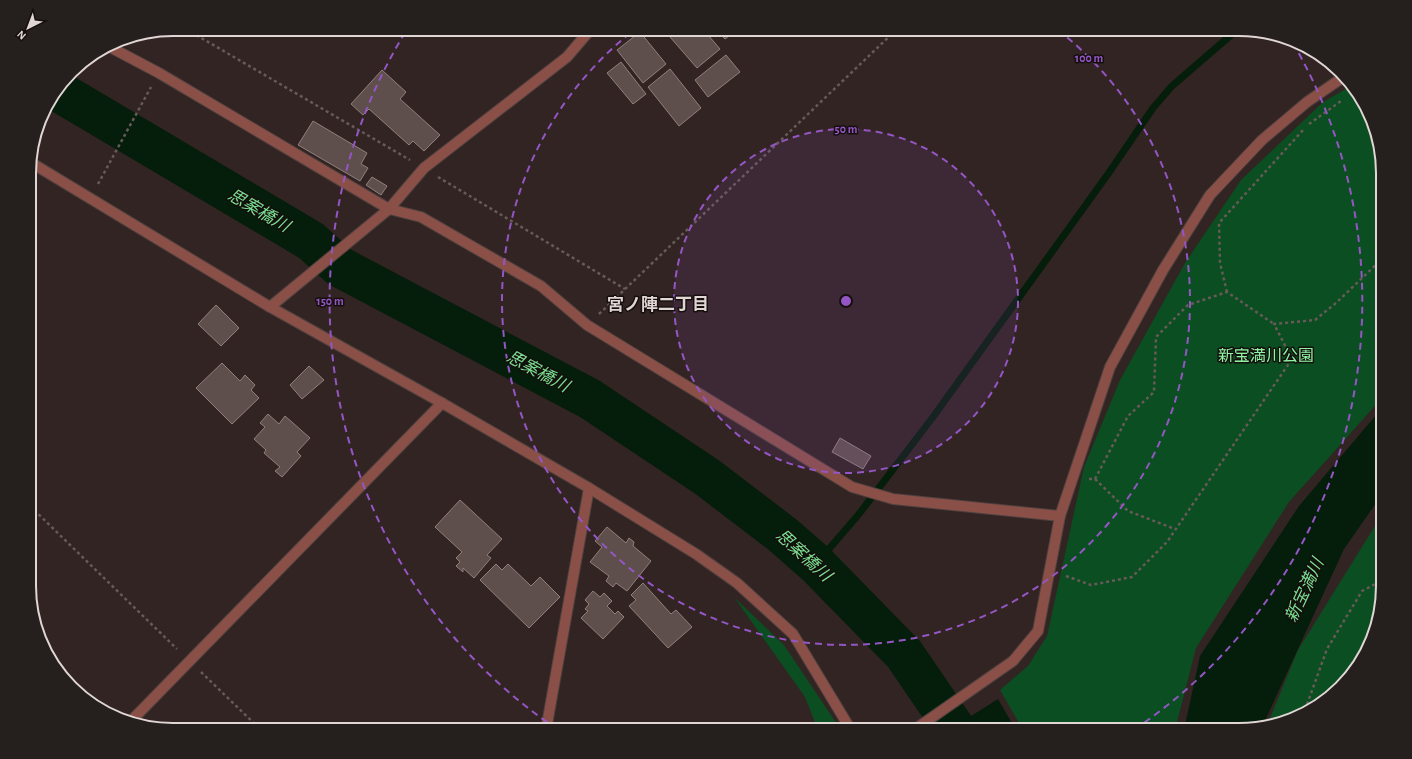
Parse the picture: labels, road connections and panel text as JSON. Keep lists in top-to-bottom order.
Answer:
{
  "districts": ["宮ノ陣二丁目"],
  "water": ["思案橋川", "新宝満川"],
  "parks": ["新宝満川公園"],
  "north": "bottom left",
  "rings": ["100 m", "50 m", "150 m"]
}
